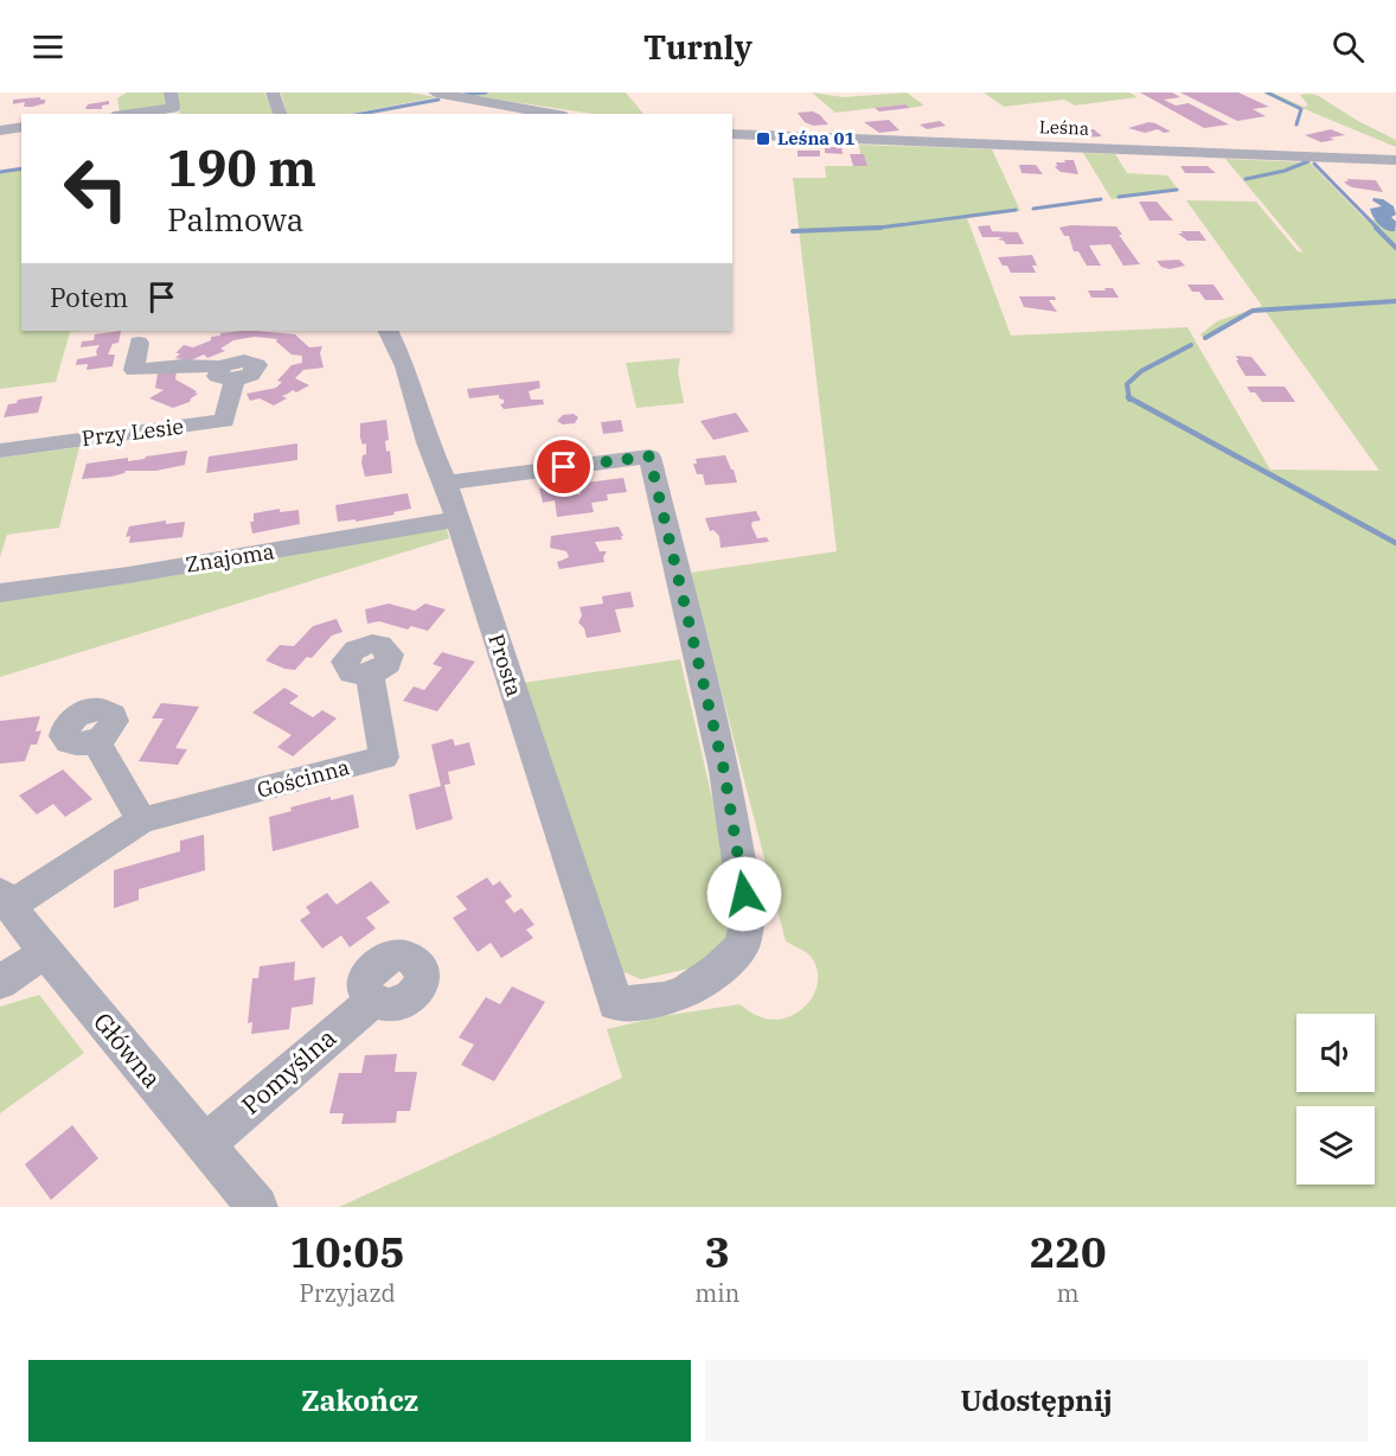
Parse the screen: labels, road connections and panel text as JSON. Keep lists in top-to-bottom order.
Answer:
{
  "streets": {
    "street": [
      "Leśna",
      "Przy Lesie",
      "Znajoma",
      "Prosta",
      "Gościnna",
      "Główna",
      "Pomyślna"
    ]
  },
  "crossings": [
    ["Znajoma", "Prosta"],
    ["Gościnna", "Główna"],
    ["Główna", "Pomyślna"]
  ],
  "places": {
    "transit": ["Leśna 01"]
  },
  "page": {
    "header": "Turnly",
    "turn": ["190 m", "Palmowa"],
    "then": "Potem",
    "eta": [
      "10:05",
      "Przyjazd",
      "3",
      "min",
      "220",
      "m"
    ],
    "buttons": ["Zakończ", "Udostępnij"]
  }
}
